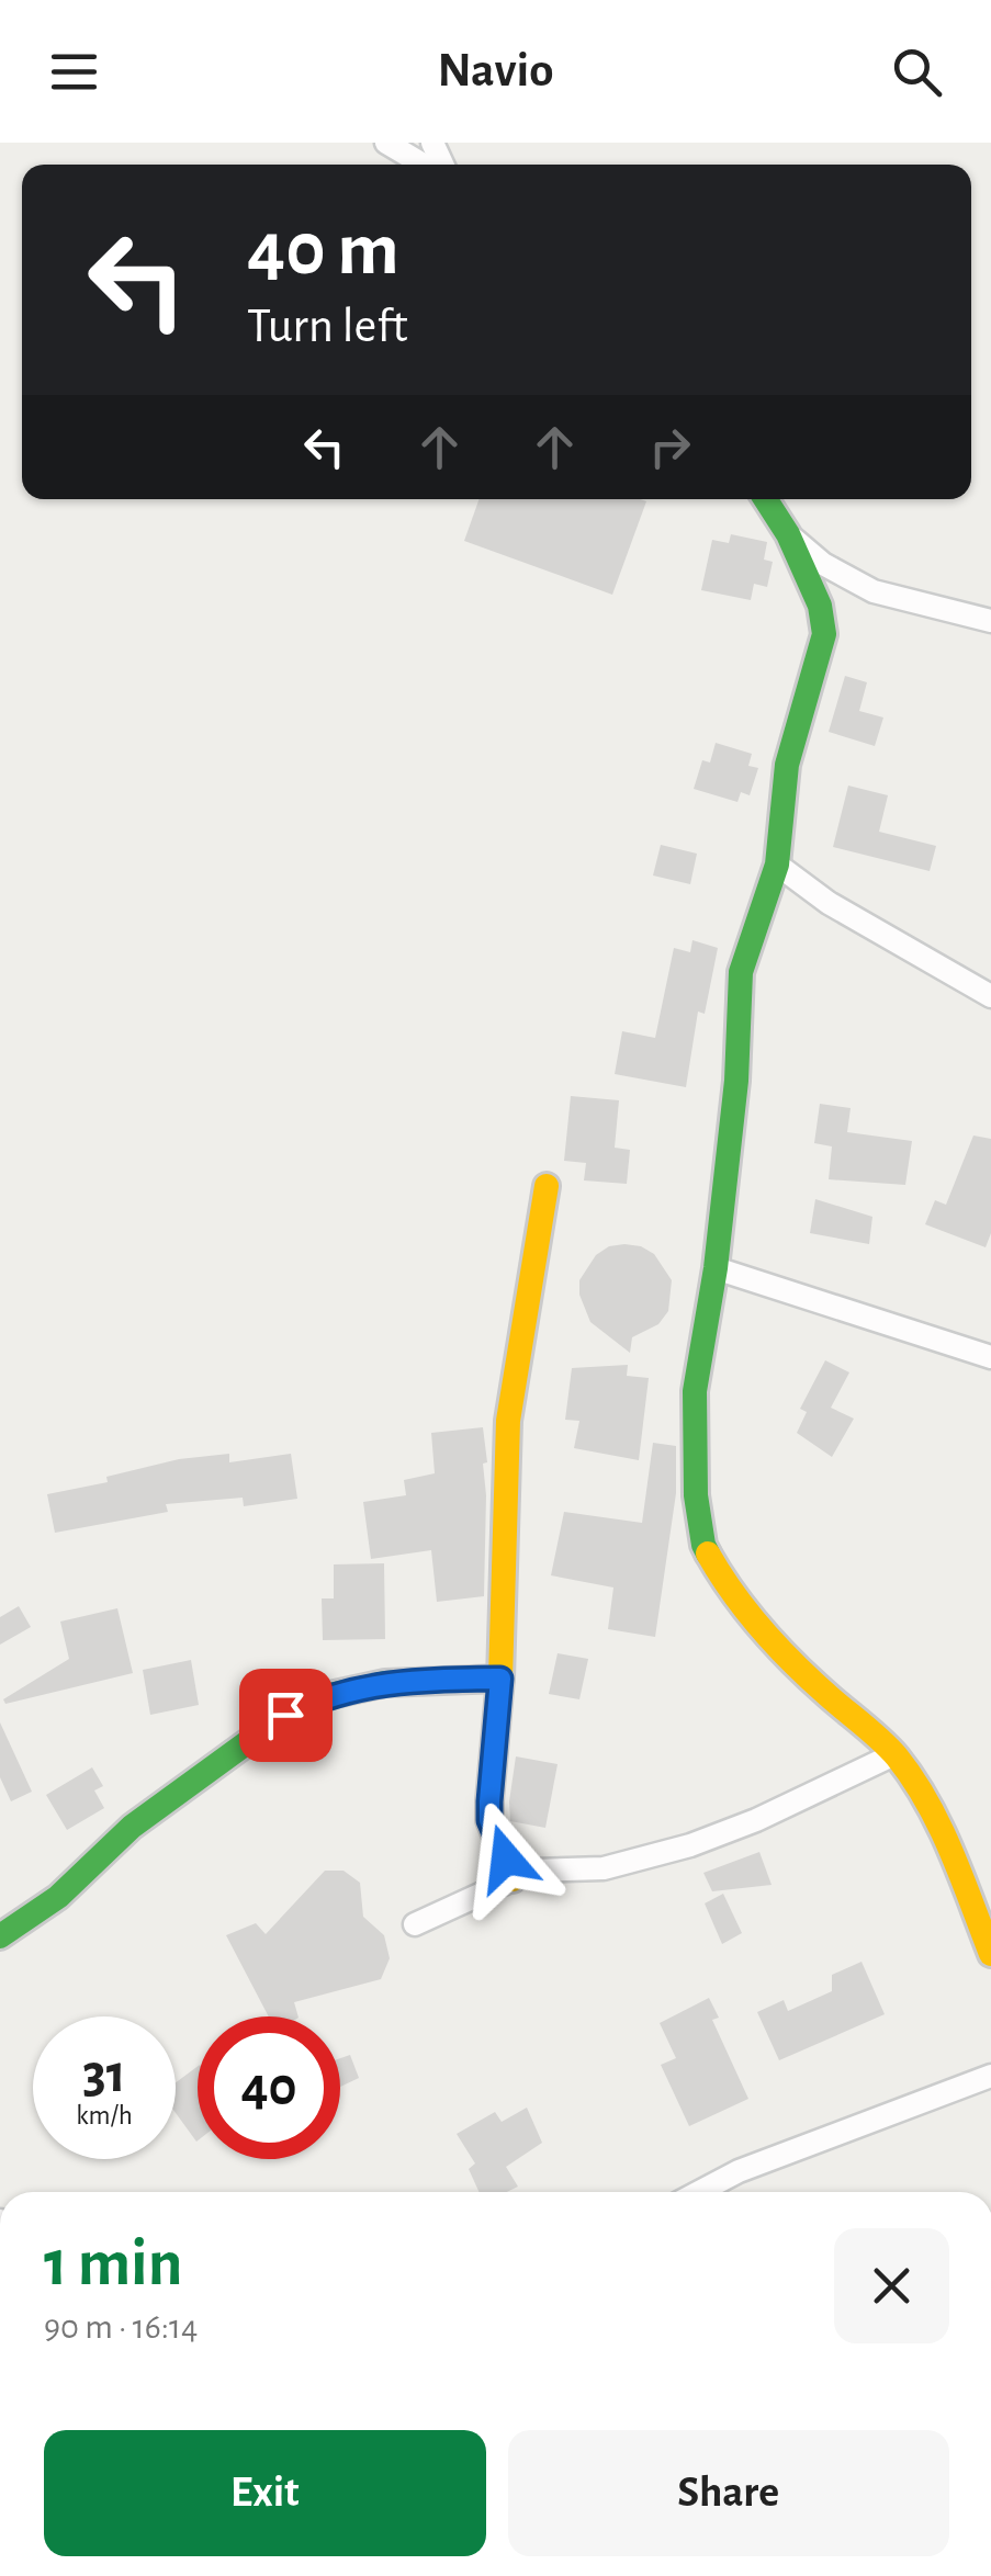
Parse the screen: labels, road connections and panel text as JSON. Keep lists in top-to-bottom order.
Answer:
{
  "page": {
    "header": "Navio",
    "turn": ["40 m", "Turn left"],
    "speed": "31 km/h",
    "limit": "40",
    "heading": ["1 min", "90 m · 16:14"],
    "buttons": ["Exit", "Share"]
  }
}
